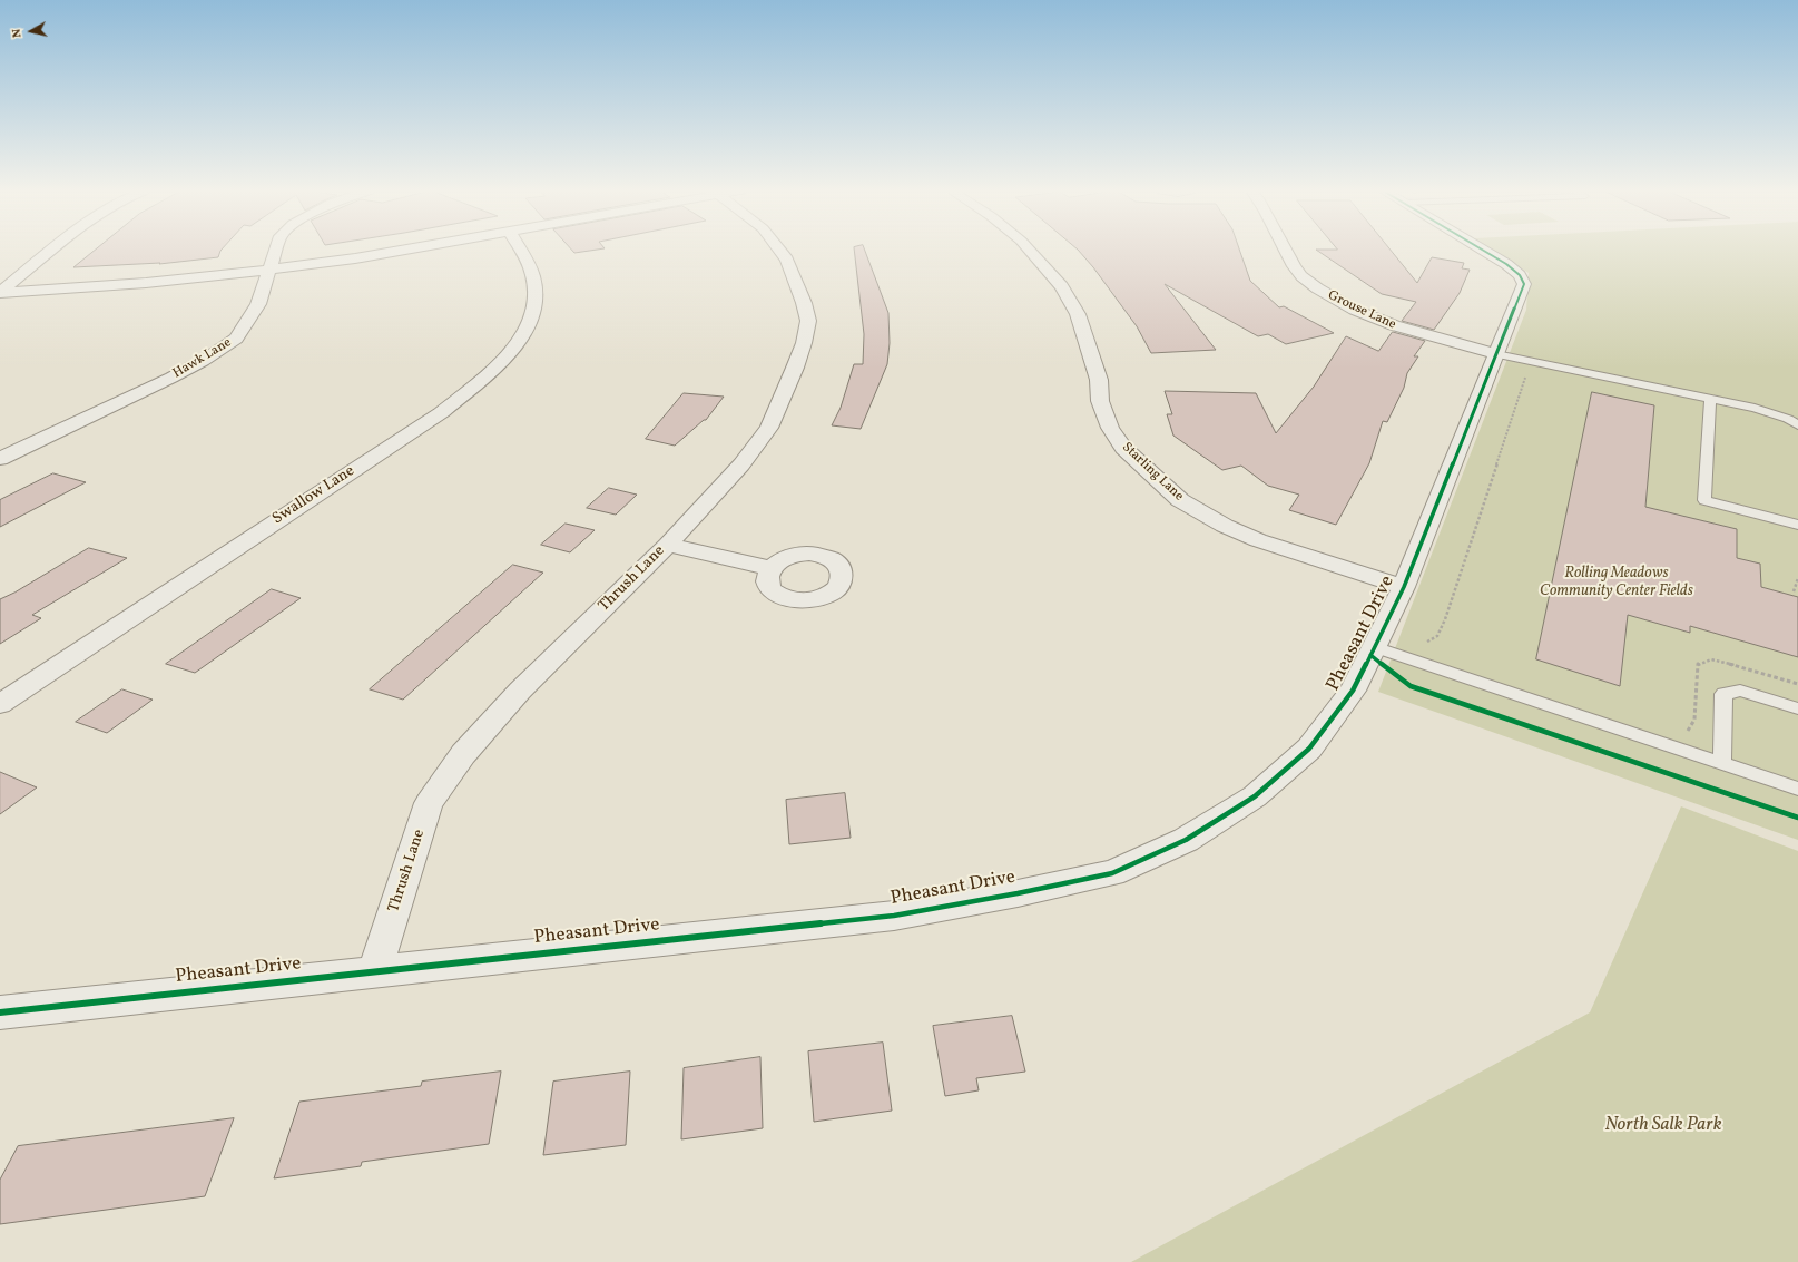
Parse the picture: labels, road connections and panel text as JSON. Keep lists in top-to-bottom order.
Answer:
{
  "streets": {
    "street": [
      "Grouse Lane",
      "Hawk Lane",
      "Starling Lane",
      "Swallow Lane",
      "Thrush Lane",
      "Pheasant Drive"
    ]
  },
  "crossings": [
    ["Grouse Lane", "Pheasant Drive"],
    ["Starling Lane", "Pheasant Drive"],
    ["Thrush Lane", "Pheasant Drive"]
  ],
  "parks": ["Rolling Meadows Community Center Fields", "North Salk Park"],
  "north": "left"
}
